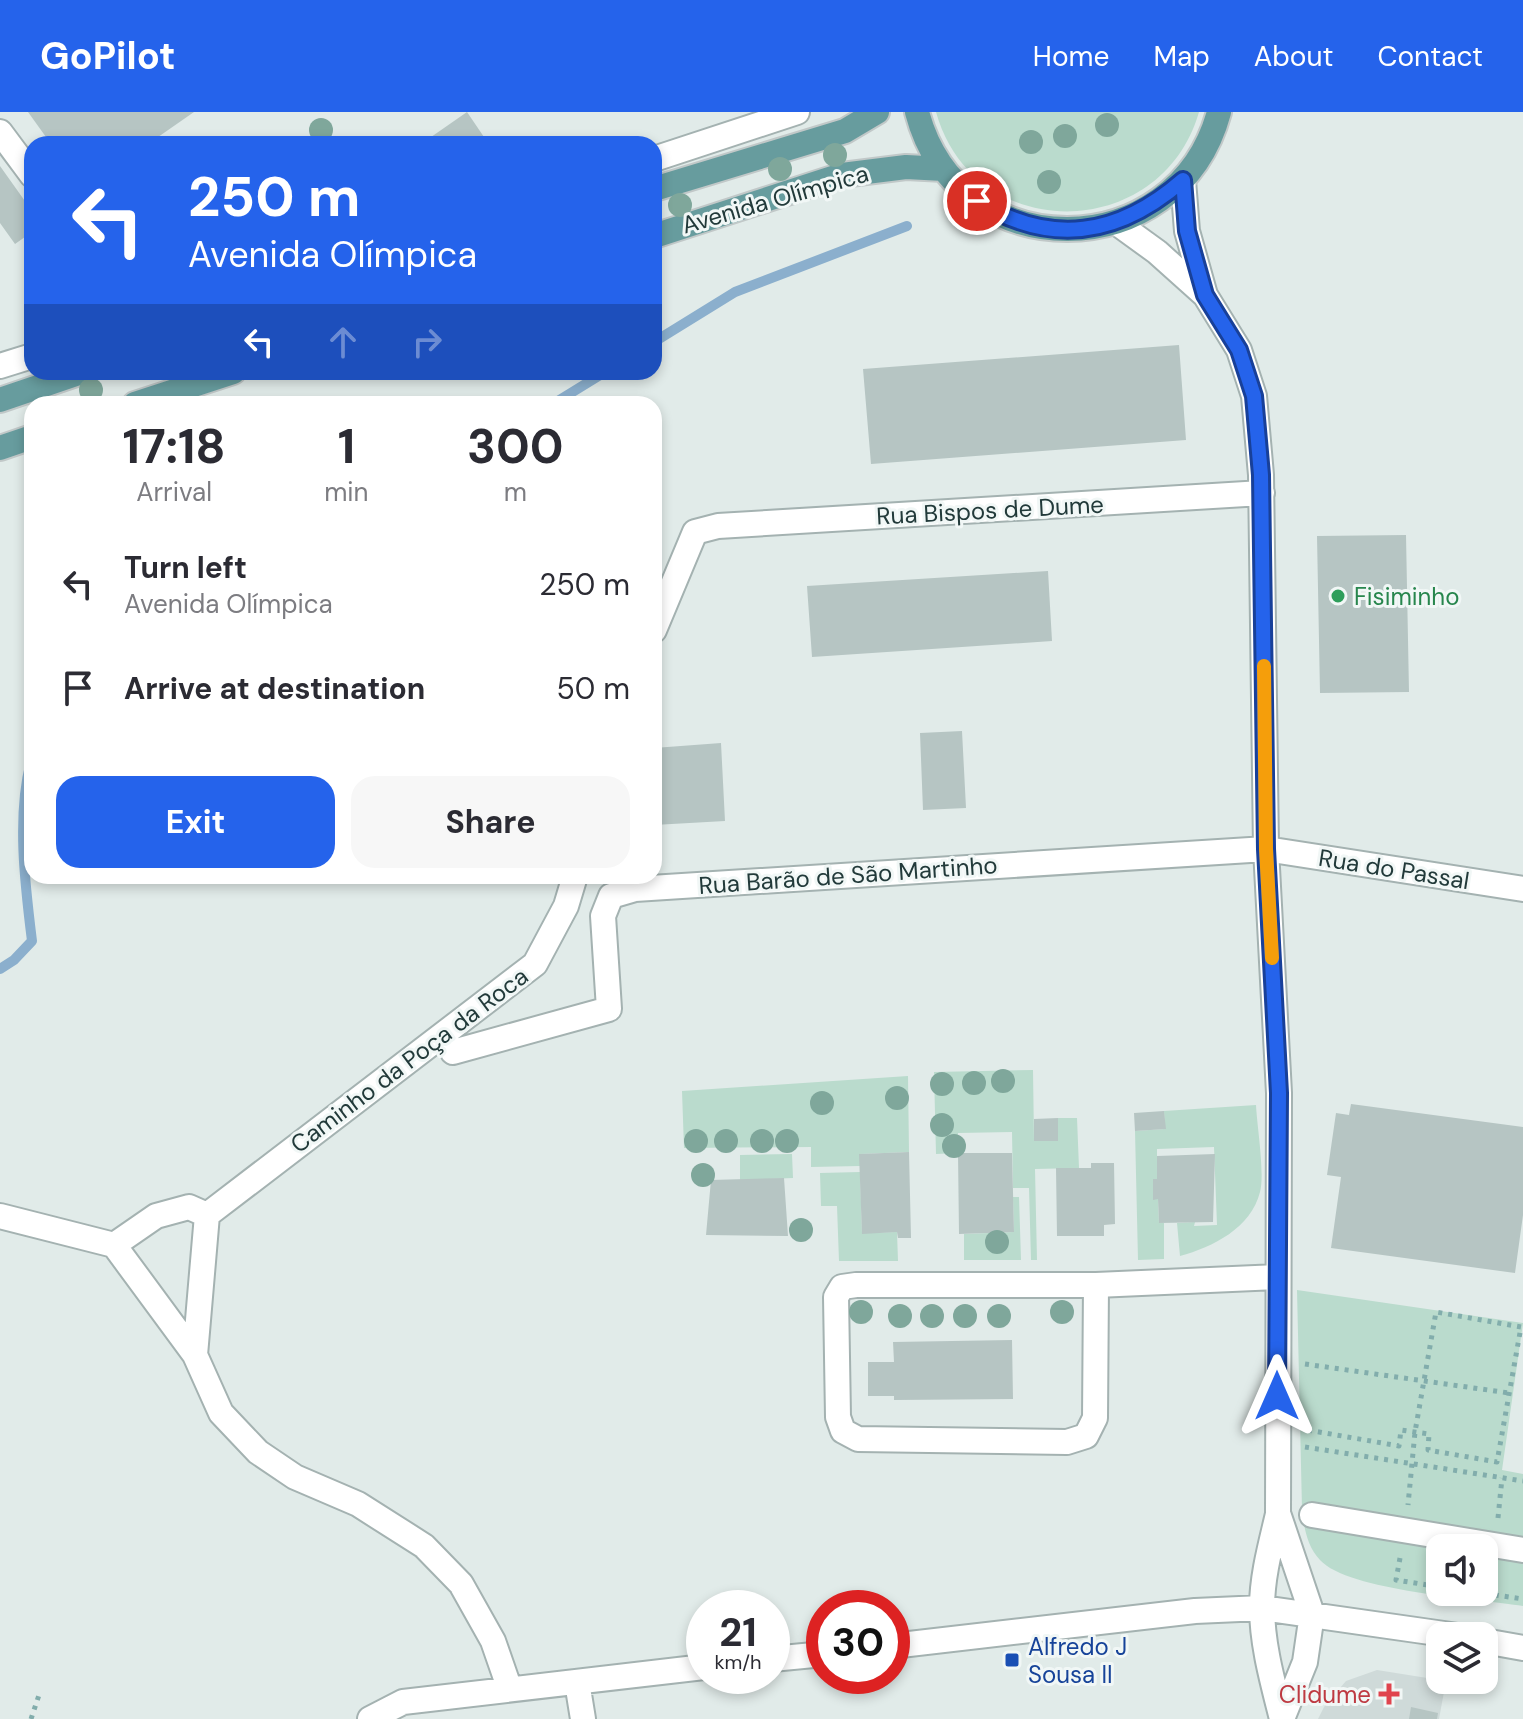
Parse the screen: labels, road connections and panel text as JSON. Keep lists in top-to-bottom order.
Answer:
{
  "streets": {
    "main road": ["Avenida Olímpica"],
    "street": [
      "Rua Bispos de Dume",
      "Rua do Passal",
      "Rua Barão de São Martinho",
      "Caminho da Poça da Roca"
    ]
  },
  "crossings": [
    ["Rua do Passal", "Rua Barão de São Martinho"]
  ],
  "places": {
    "other": ["Fisiminho"],
    "transit": ["Alfredo J Sousa II"],
    "health": ["Clidume"]
  },
  "page": {
    "header": "GoPilot",
    "nav": [
      "Home",
      "Map",
      "About",
      "Contact"
    ],
    "turn": ["250 m", "Avenida Olímpica"],
    "eta": [
      "17:18",
      "Arrival",
      "1",
      "min",
      "300",
      "m"
    ],
    "list": [
      {
        "name": "Turn left",
        "note": "Avenida Olímpica",
        "value": "250 m"
      },
      {
        "name": "Arrive at destination",
        "value": "50 m"
      }
    ],
    "buttons": ["Exit", "Share"],
    "speed": "21 km/h",
    "limit": "30"
  }
}
